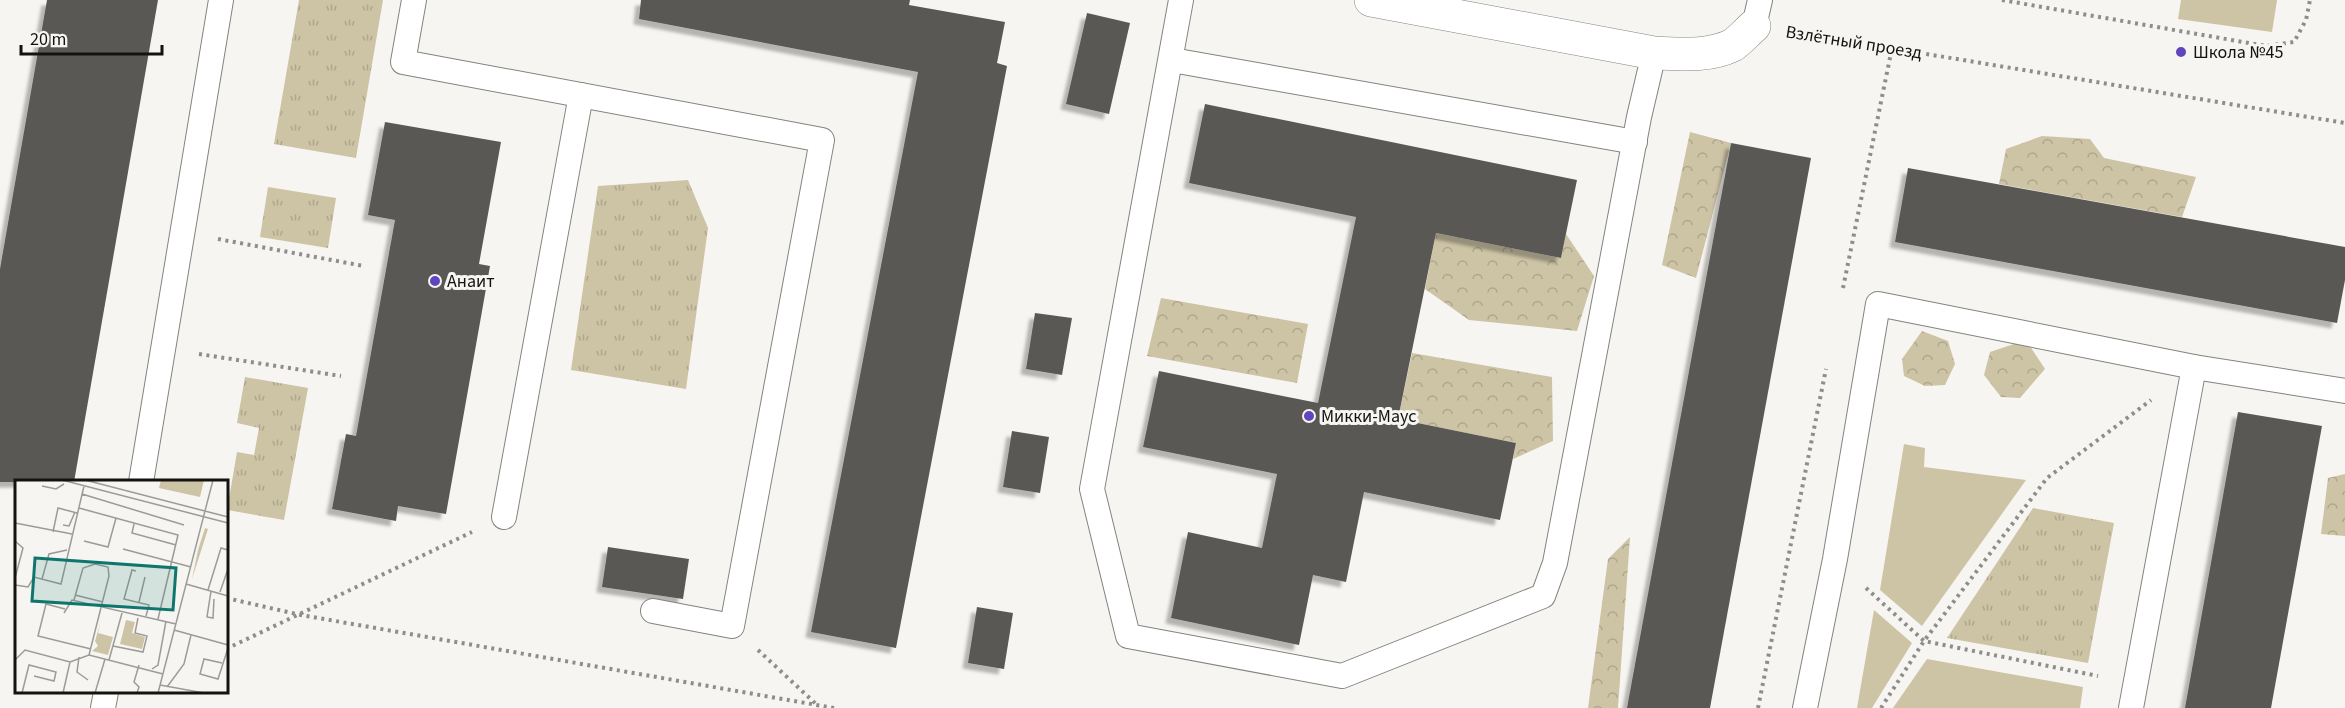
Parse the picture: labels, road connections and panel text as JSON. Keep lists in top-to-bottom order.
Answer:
{
  "streets": {
    "path": ["Взлётный проезд"]
  },
  "places": ["Школа №45", "Анаит", "Микки-Маус"],
  "scale_bar": "20 m"
}
